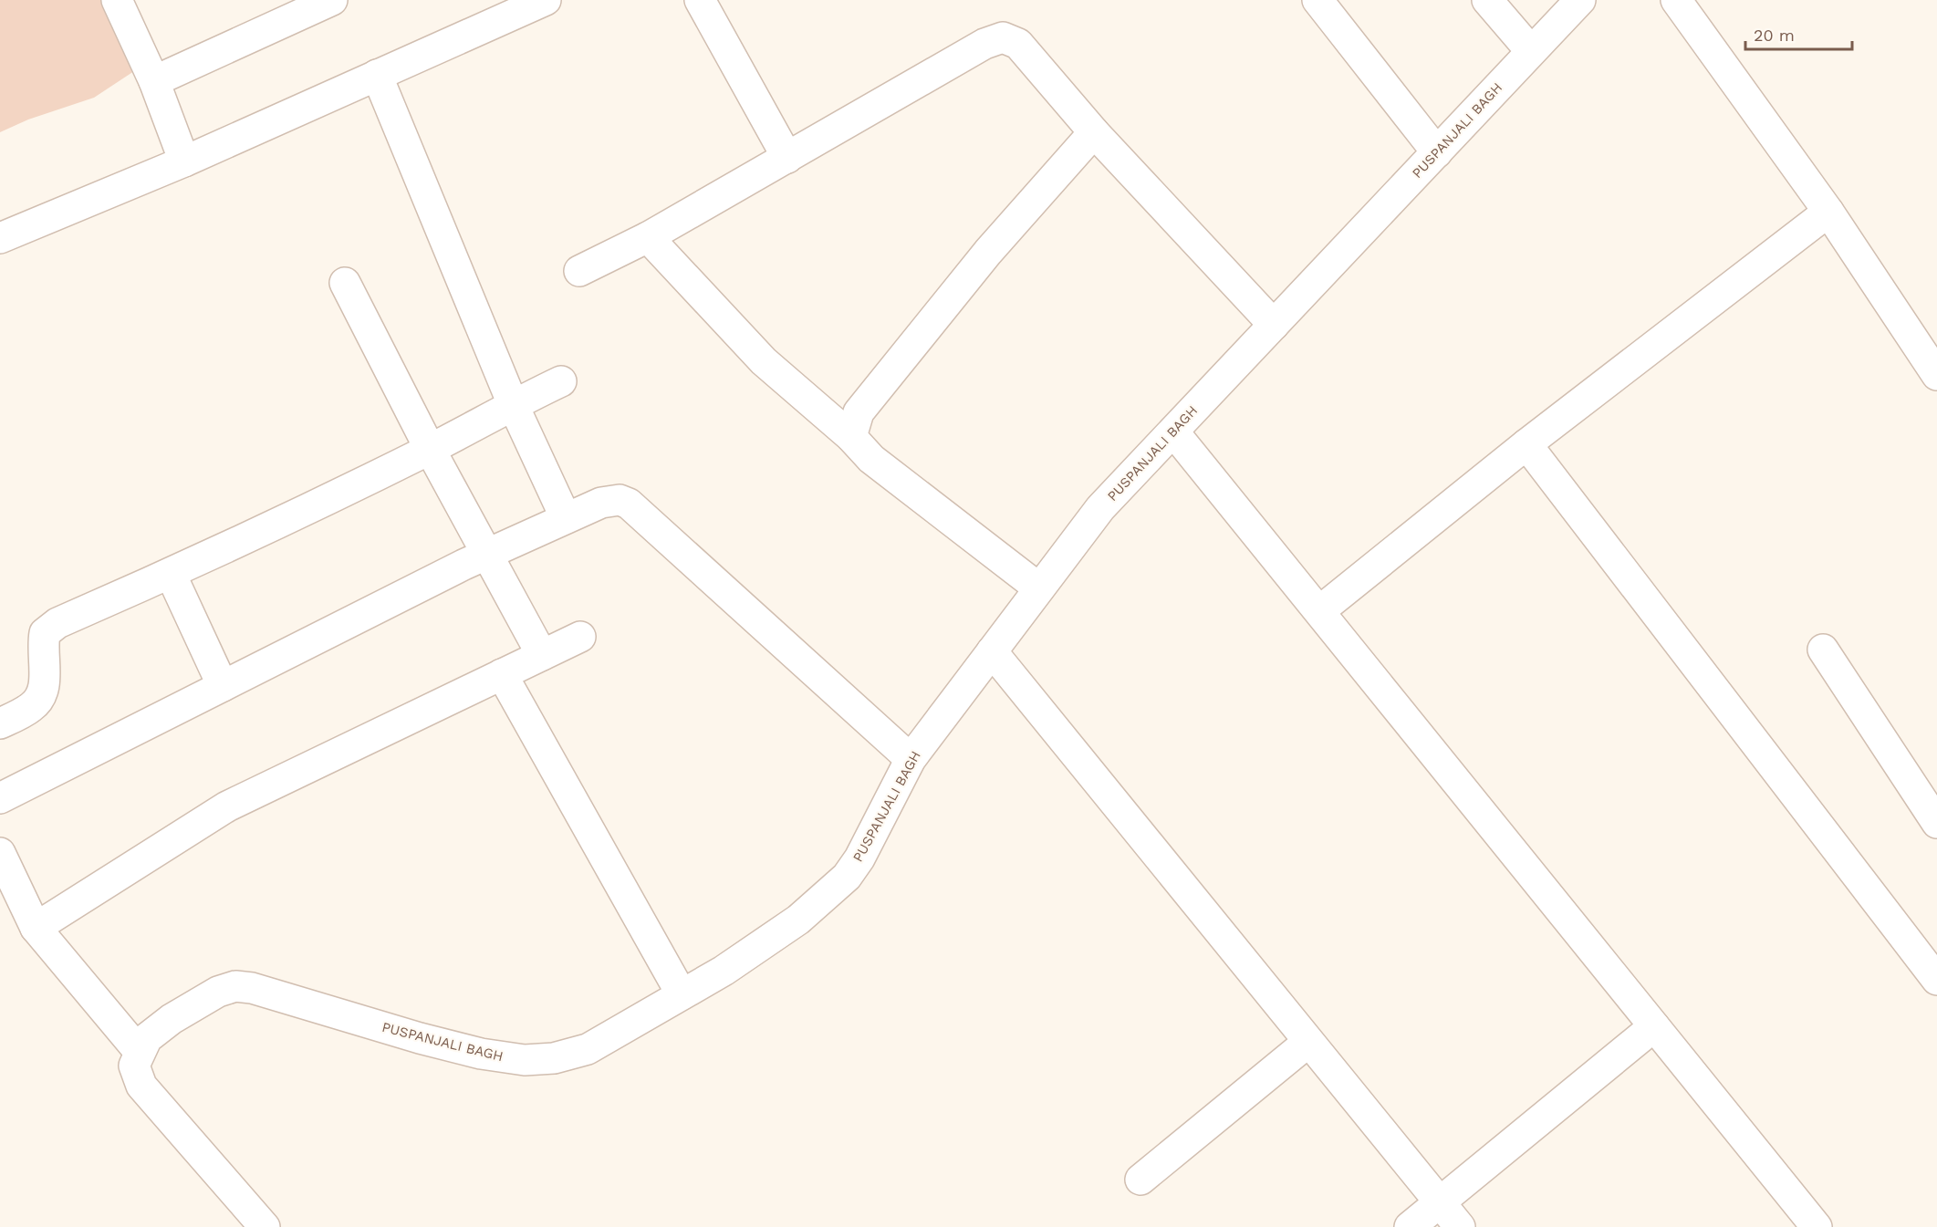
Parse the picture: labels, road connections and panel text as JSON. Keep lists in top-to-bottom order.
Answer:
{
  "streets": {
    "street": ["PUSPANJALI BAGH"]
  },
  "scale_bar": "20 m"
}
